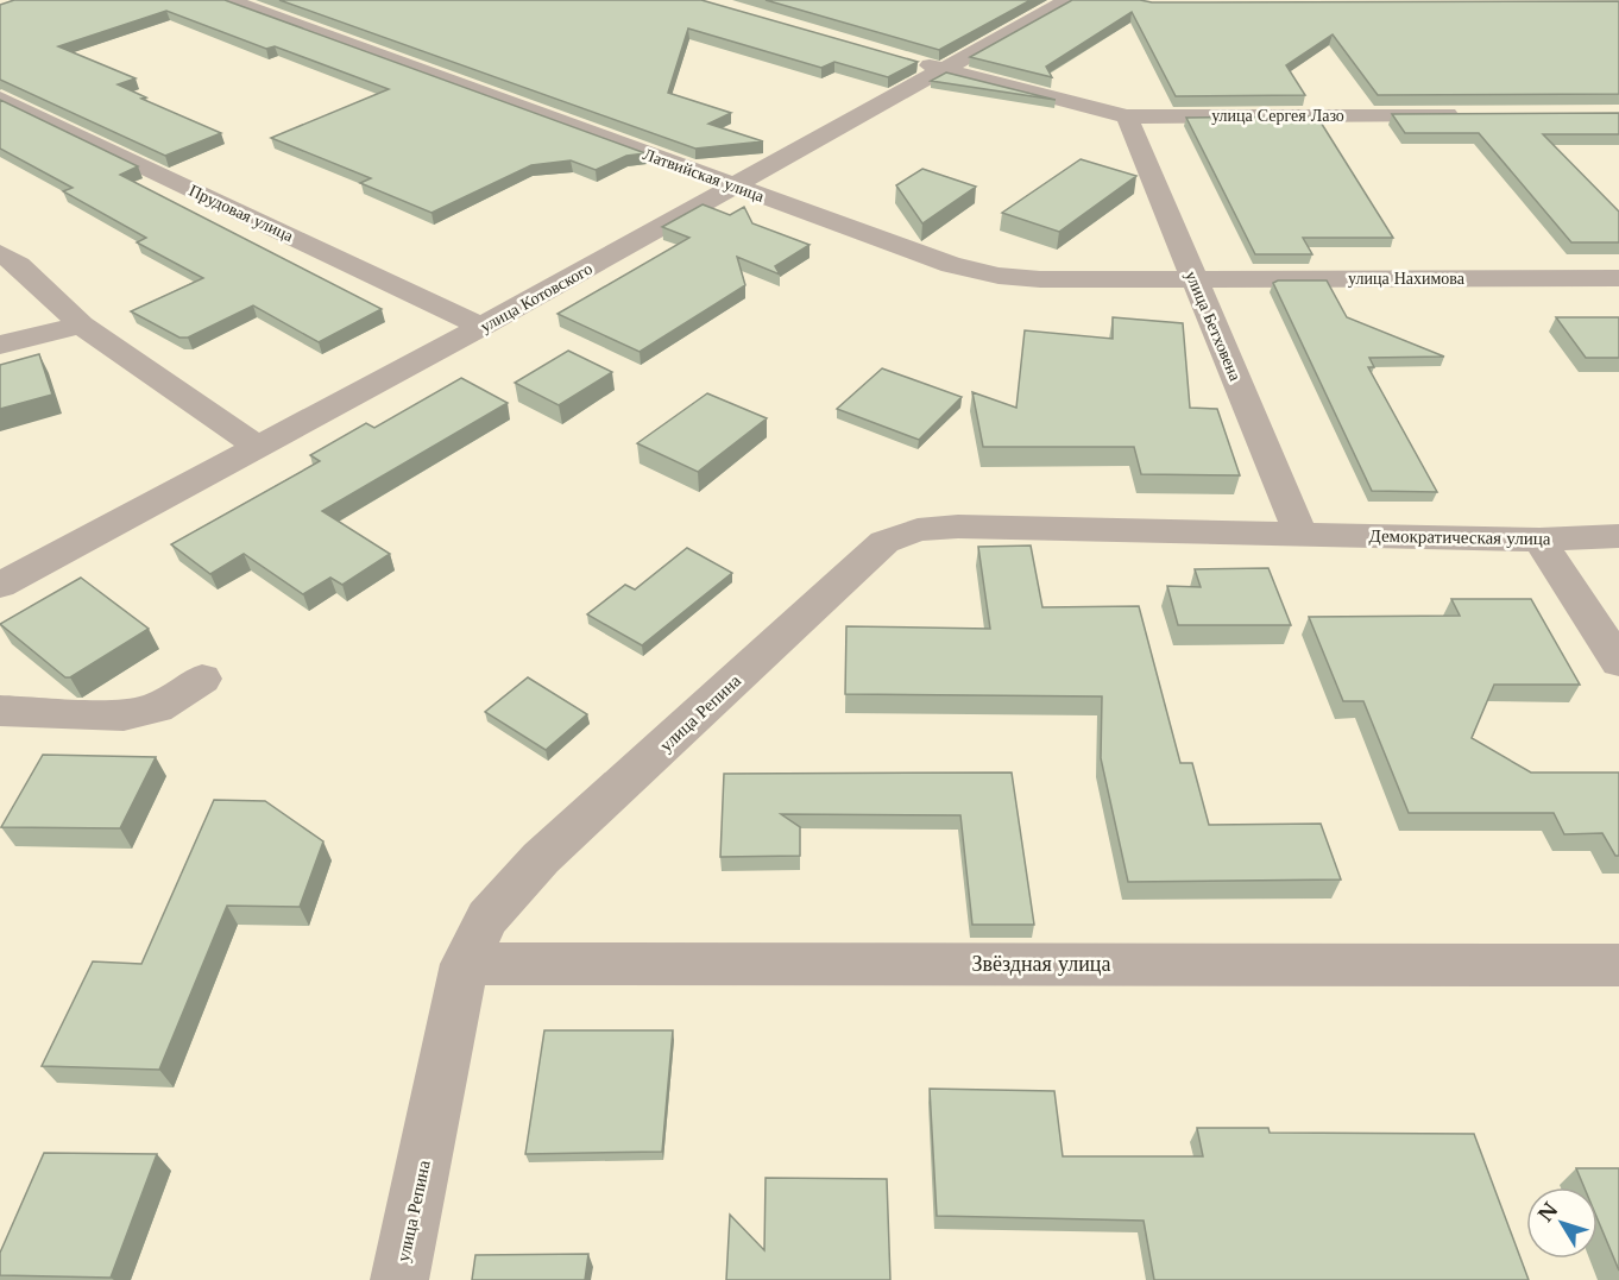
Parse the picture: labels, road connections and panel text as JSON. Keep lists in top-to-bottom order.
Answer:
{
  "streets": {
    "street": [
      "улица Сергея Лазо",
      "Латвийская улица",
      "Прудовая улица",
      "улица Нахимова",
      "улица Котовского",
      "улица Бетховена",
      "Демократическая улица",
      "улица Репина",
      "Звёздная улица"
    ]
  },
  "crossings": [
    ["улица Сергея Лазо", "улица Котовского"],
    ["улица Сергея Лазо", "улица Бетховена"],
    ["Латвийская улица", "улица Нахимова"],
    ["Латвийская улица", "улица Котовского"],
    ["Латвийская улица", "улица Бетховена"],
    ["Прудовая улица", "улица Котовского"],
    ["улица Нахимова", "улица Бетховена"],
    ["улица Бетховена", "Демократическая улица"],
    ["улица Бетховена", "улица Репина"],
    ["Демократическая улица", "улица Репина"],
    ["улица Репина", "Звёздная улица"]
  ],
  "north": "top left"
}
